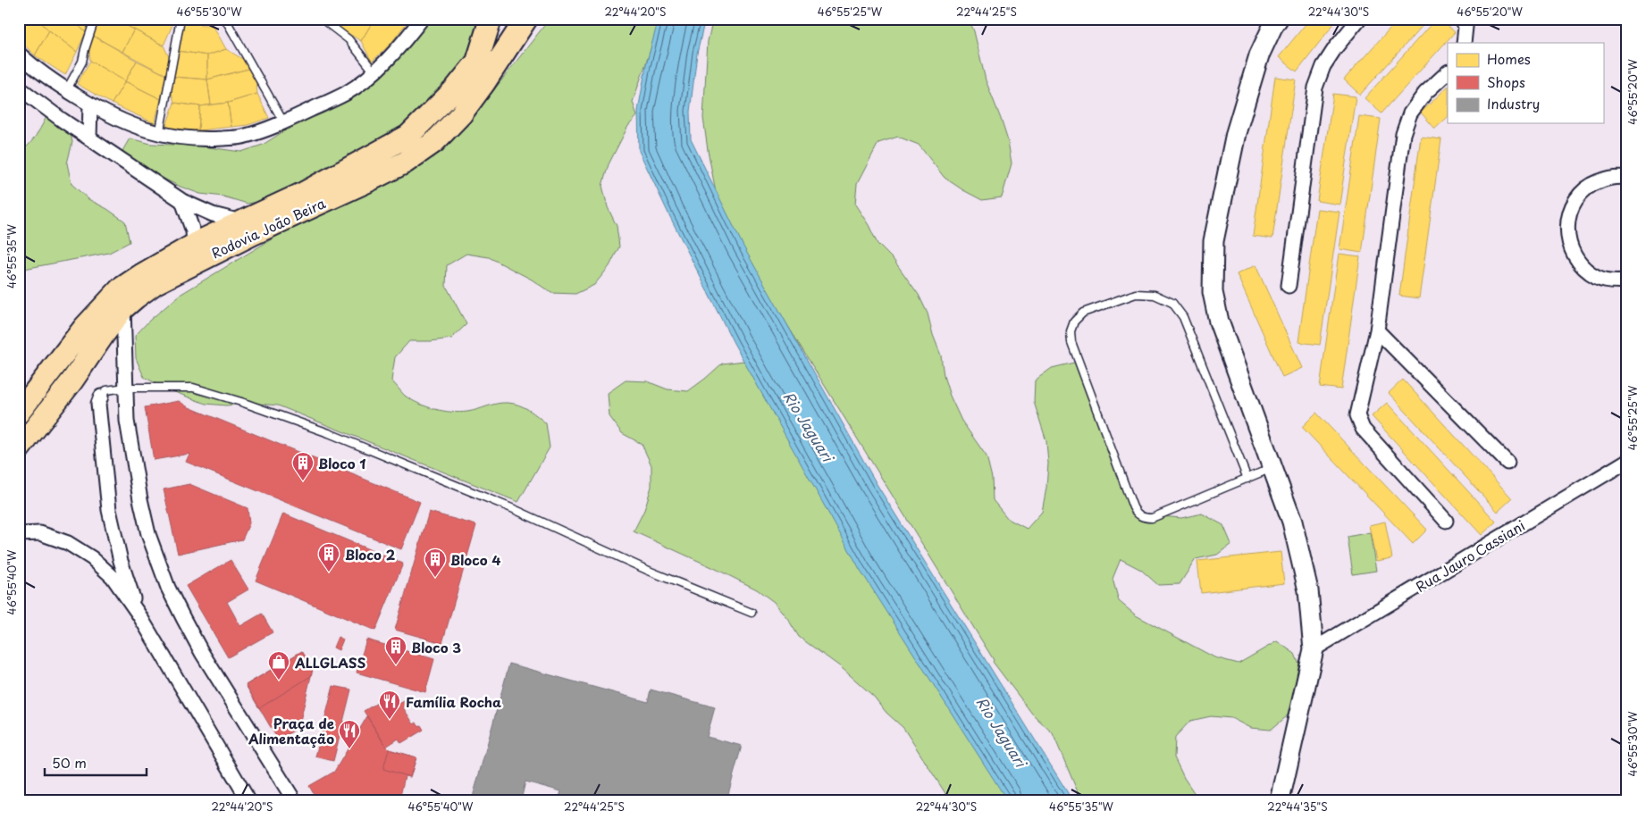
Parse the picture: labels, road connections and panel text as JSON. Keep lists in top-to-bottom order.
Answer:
{
  "streets": {
    "main road": ["Rodovia João Beira"],
    "street": ["Rua Jauro Cassiani"]
  },
  "water": ["Rio Jaguari"],
  "places": {
    "building": [
      "Bloco 1",
      "Bloco 2",
      "Bloco 4",
      "Bloco 3"
    ],
    "shop": ["ALLGLASS"],
    "restaurant": ["Família Rocha", "Praça de Alimentação"]
  },
  "legend": ["Homes", "Shops", "Industry"],
  "scale_bar": "50 m",
  "coordinates": [
    "46°55'30\"W",
    "22°44'20\"S",
    "46°55'25\"W",
    "22°44'25\"S",
    "22°44'30\"S",
    "46°55'20\"W",
    "46°55'35\"W",
    "46°55'40\"W",
    "22°44'35\"S"
  ]
}
